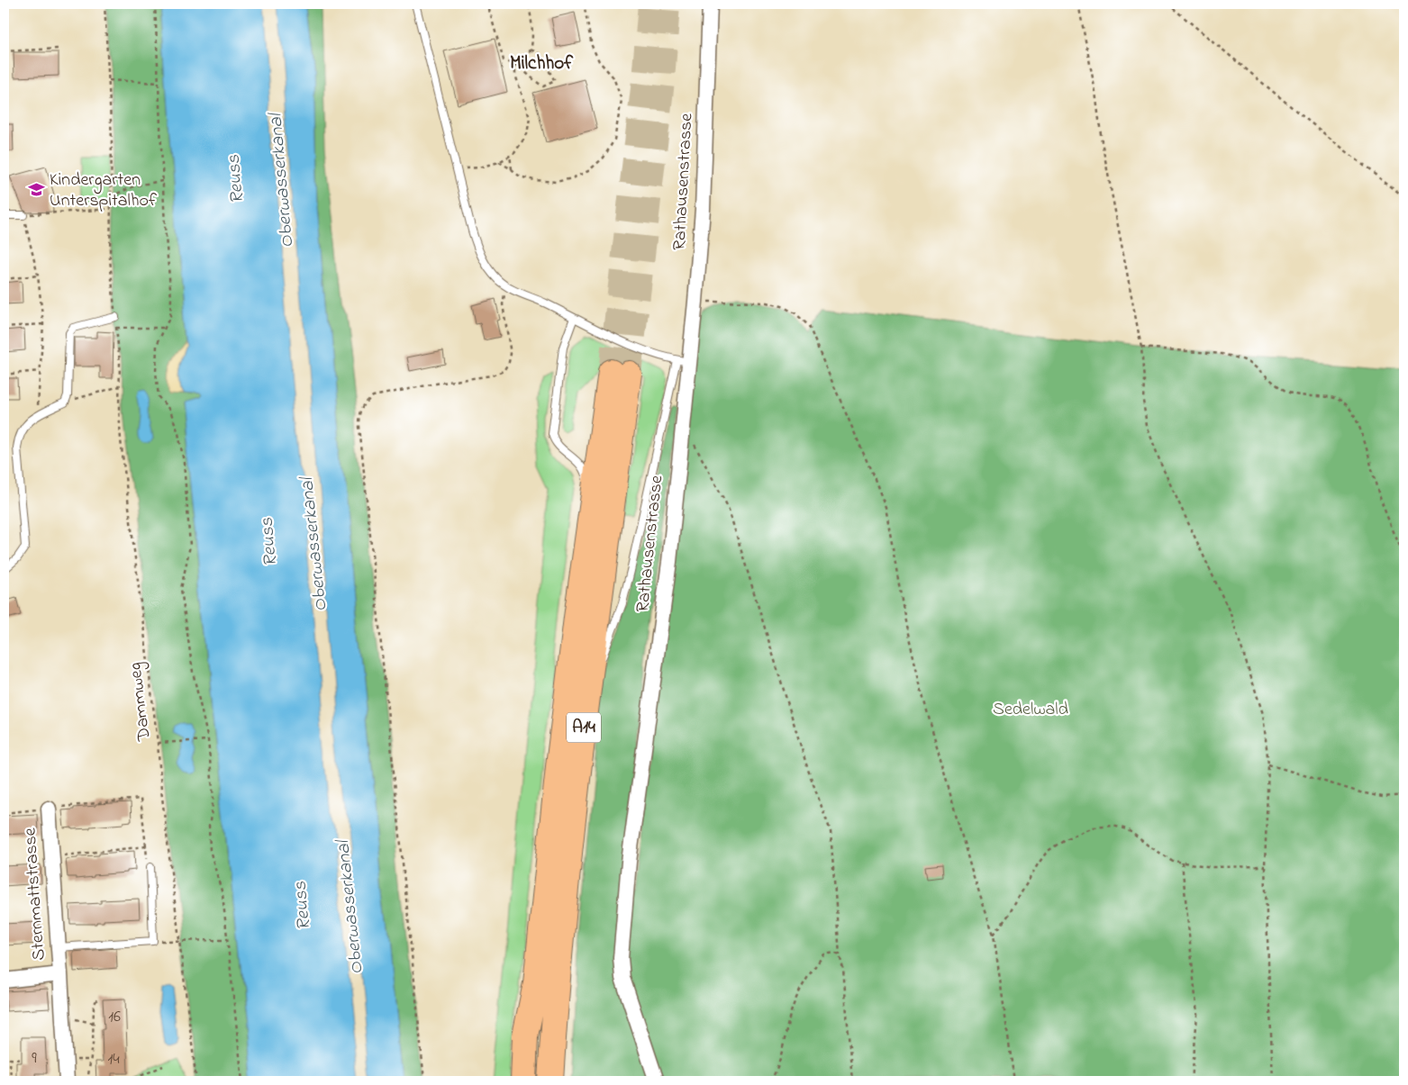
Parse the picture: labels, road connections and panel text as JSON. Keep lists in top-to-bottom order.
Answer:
{
  "streets": {
    "highway": ["A14"],
    "street": ["Rathausenstrasse", "Sternmattstrasse"],
    "path": ["Dammweg"]
  },
  "districts": ["Milchhof"],
  "water": ["Reuss", "Oberwasserkanal"],
  "parks": ["Sedelwald"],
  "places": {
    "school or university": ["Kindergarten Unterspitalhof"]
  },
  "house_numbers": ["16", "9", "14"]
}
